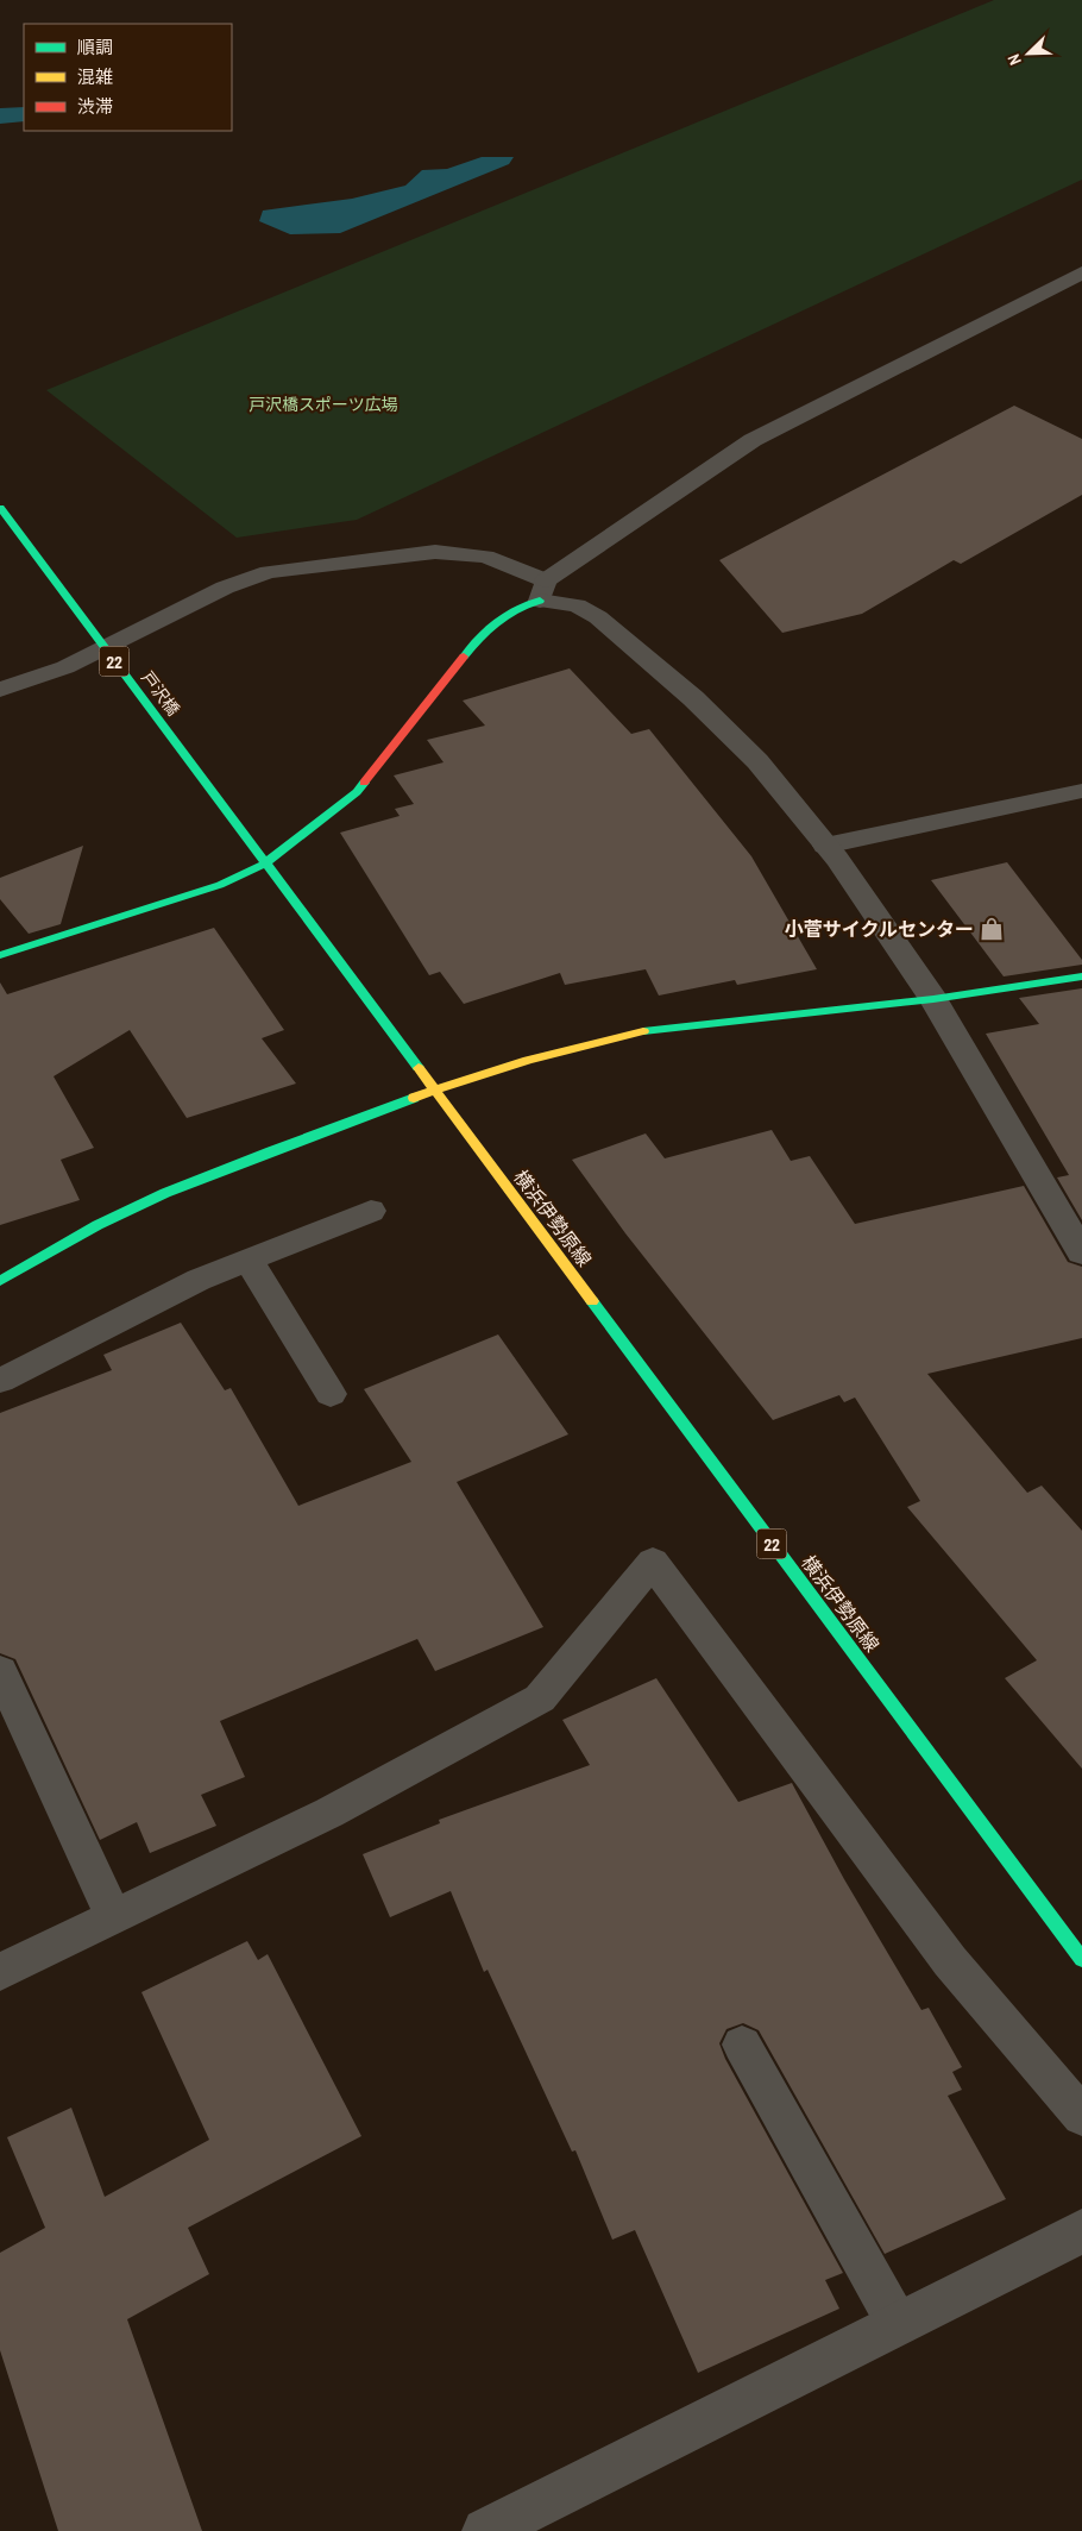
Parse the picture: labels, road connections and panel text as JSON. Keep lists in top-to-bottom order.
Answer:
{
  "streets": {
    "main road": ["22", "戸沢橋", "横浜伊勢原線"]
  },
  "crossings": [
    ["戸沢橋", "横浜伊勢原線"]
  ],
  "parks": ["戸沢橋スポーツ広場"],
  "places": {
    "shop": ["小菅サイクルセンター"]
  },
  "legend": ["順調", "混雑", "渋滞"],
  "north": "bottom left"
}
